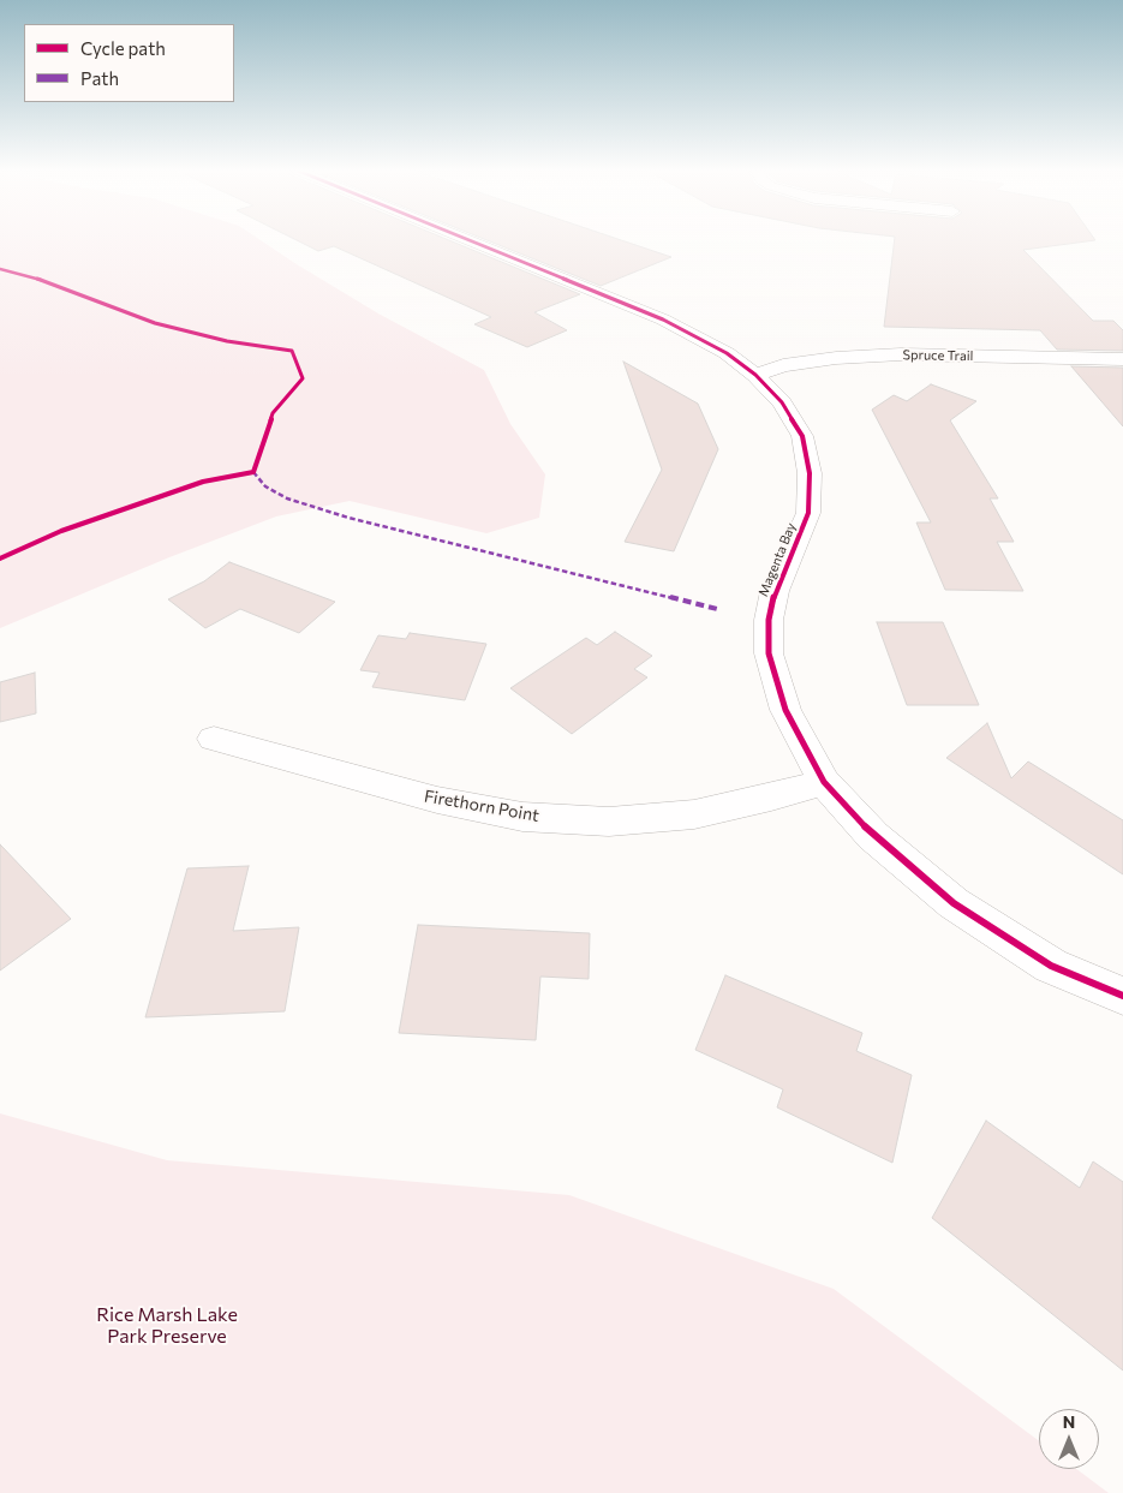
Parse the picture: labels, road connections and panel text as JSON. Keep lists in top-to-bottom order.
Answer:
{
  "streets": {
    "street": ["Spruce Trail", "Magenta Bay", "Firethorn Point"]
  },
  "crossings": [
    ["Spruce Trail", "Magenta Bay"],
    ["Magenta Bay", "Firethorn Point"]
  ],
  "parks": ["Rice Marsh Lake Park Preserve"],
  "legend": ["Cycle path", "Path"],
  "north": "top"
}
